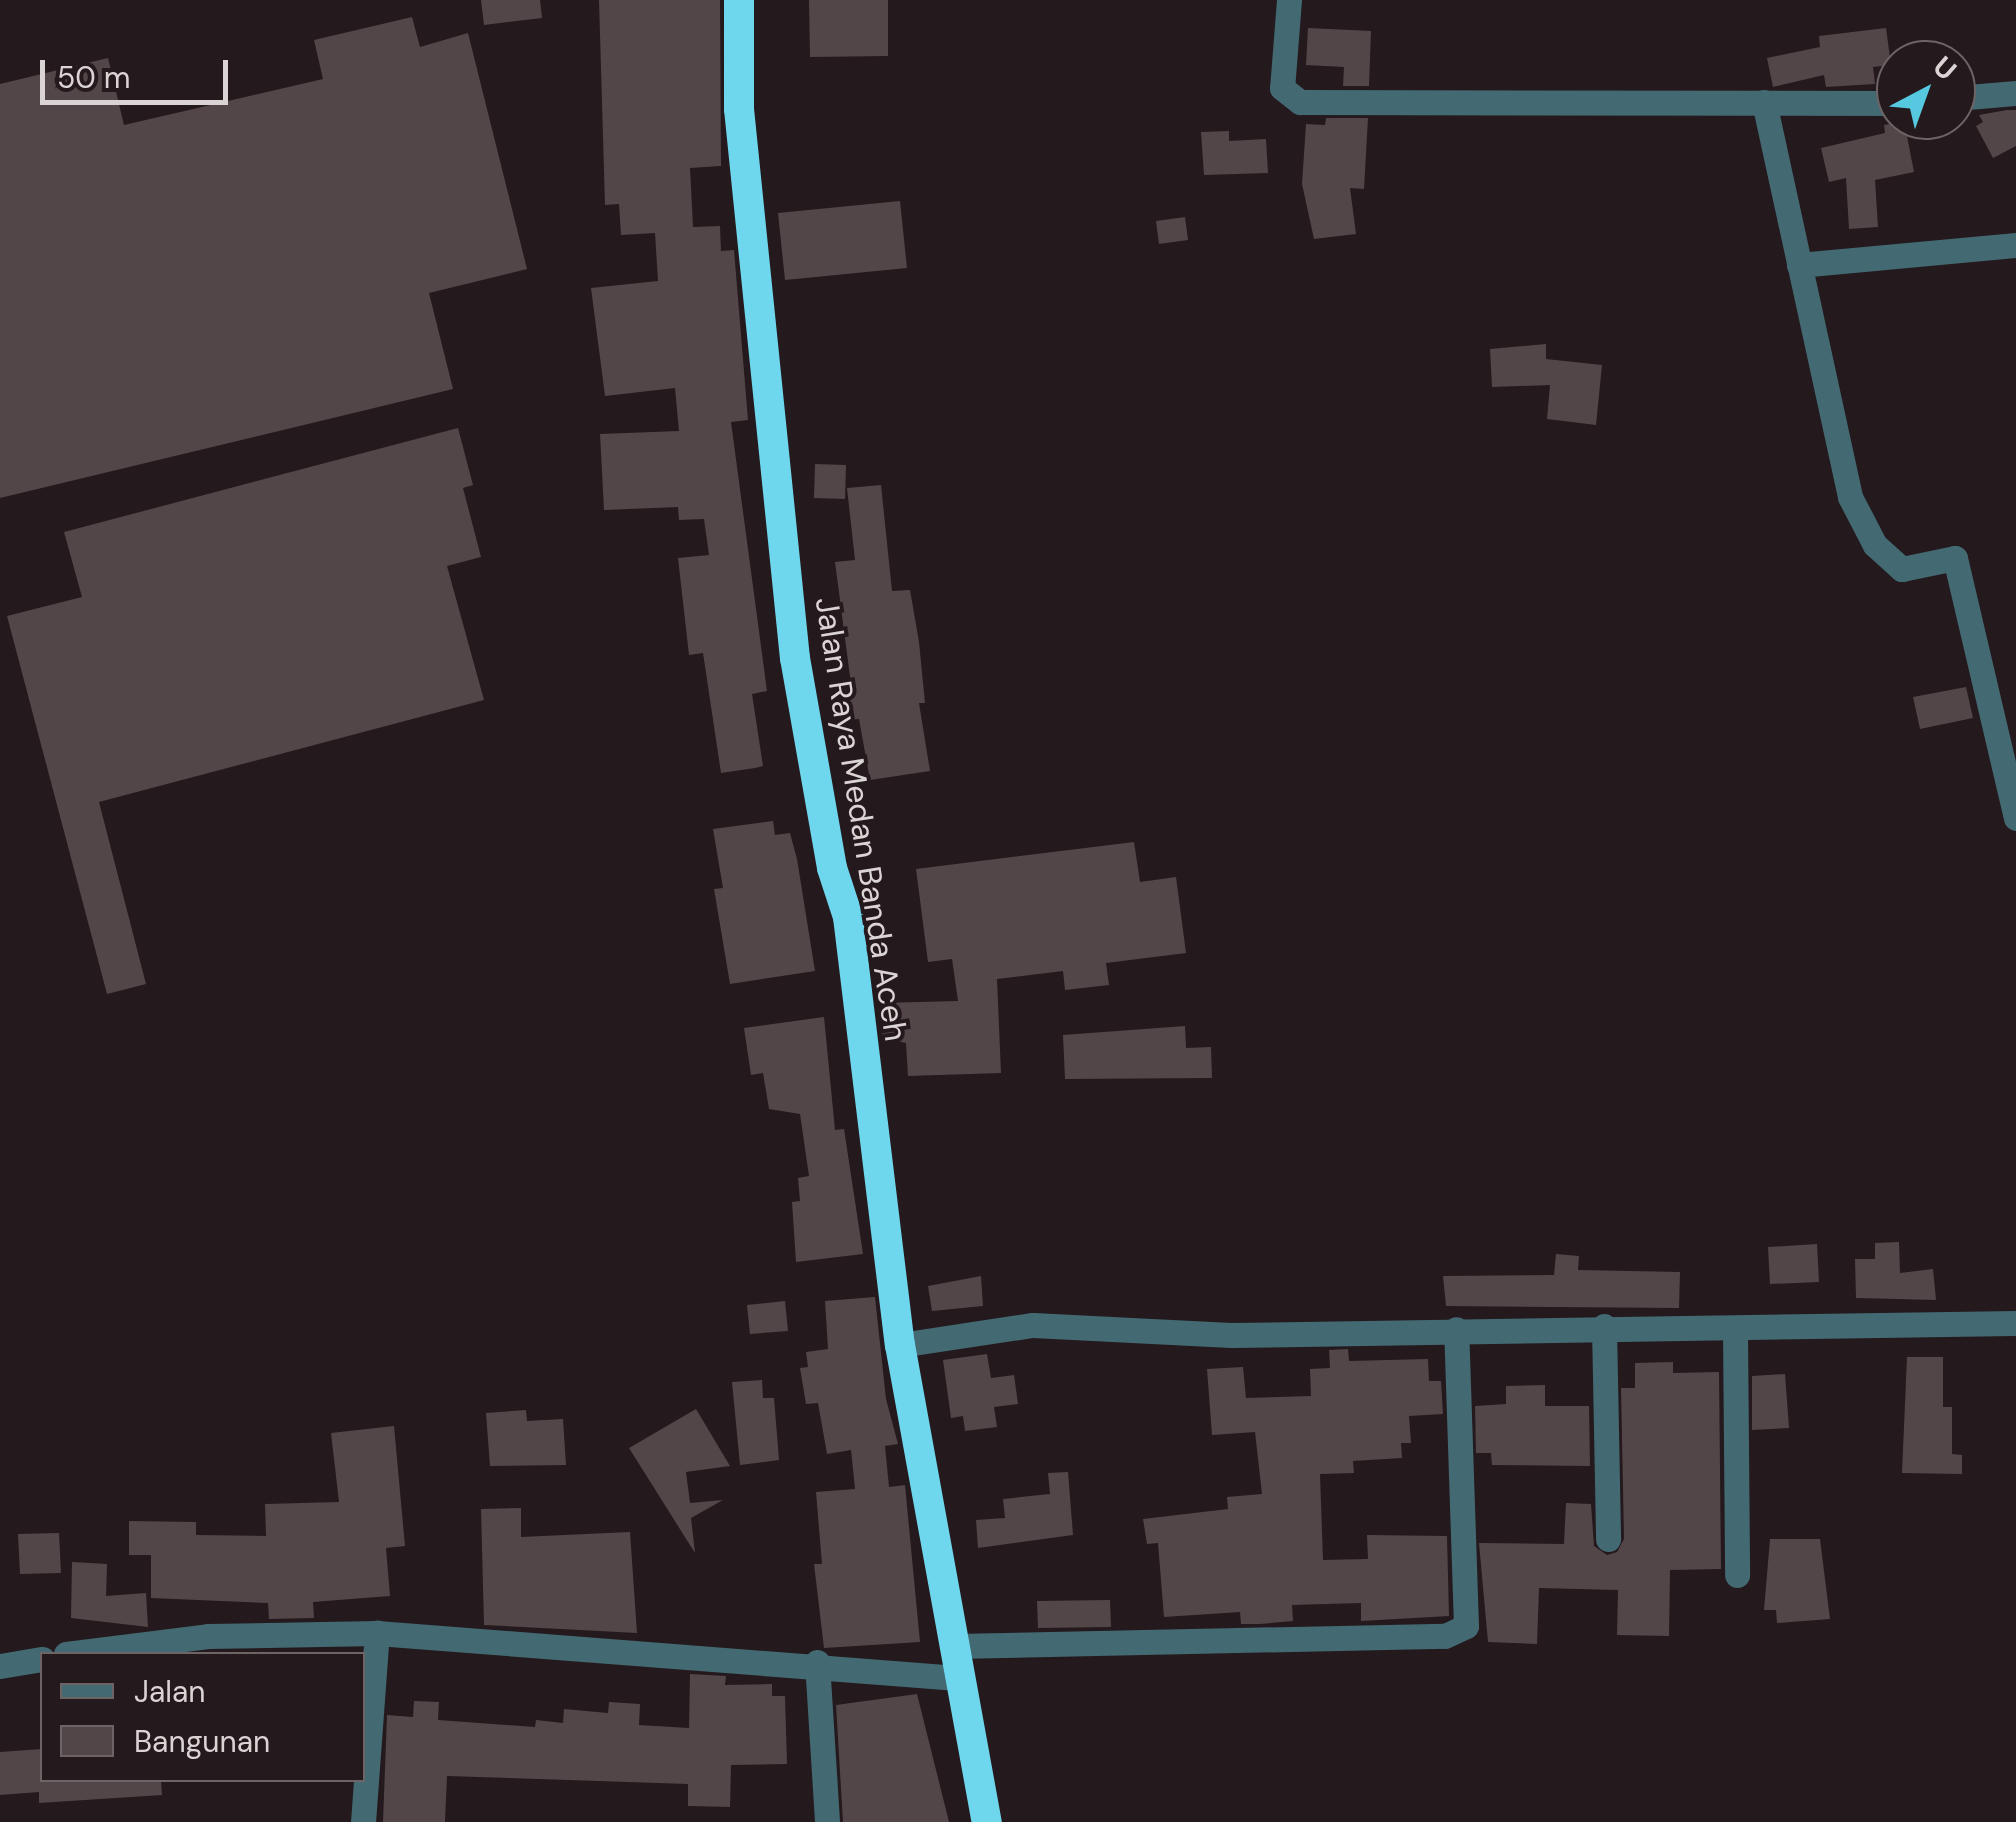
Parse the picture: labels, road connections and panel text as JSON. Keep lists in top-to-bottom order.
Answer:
{
  "streets": {
    "highway": ["Jalan Raya Medan Banda Aceh"]
  },
  "legend": ["Jalan", "Bangunan"],
  "scale_bar": "50 m",
  "north": "top right"
}
